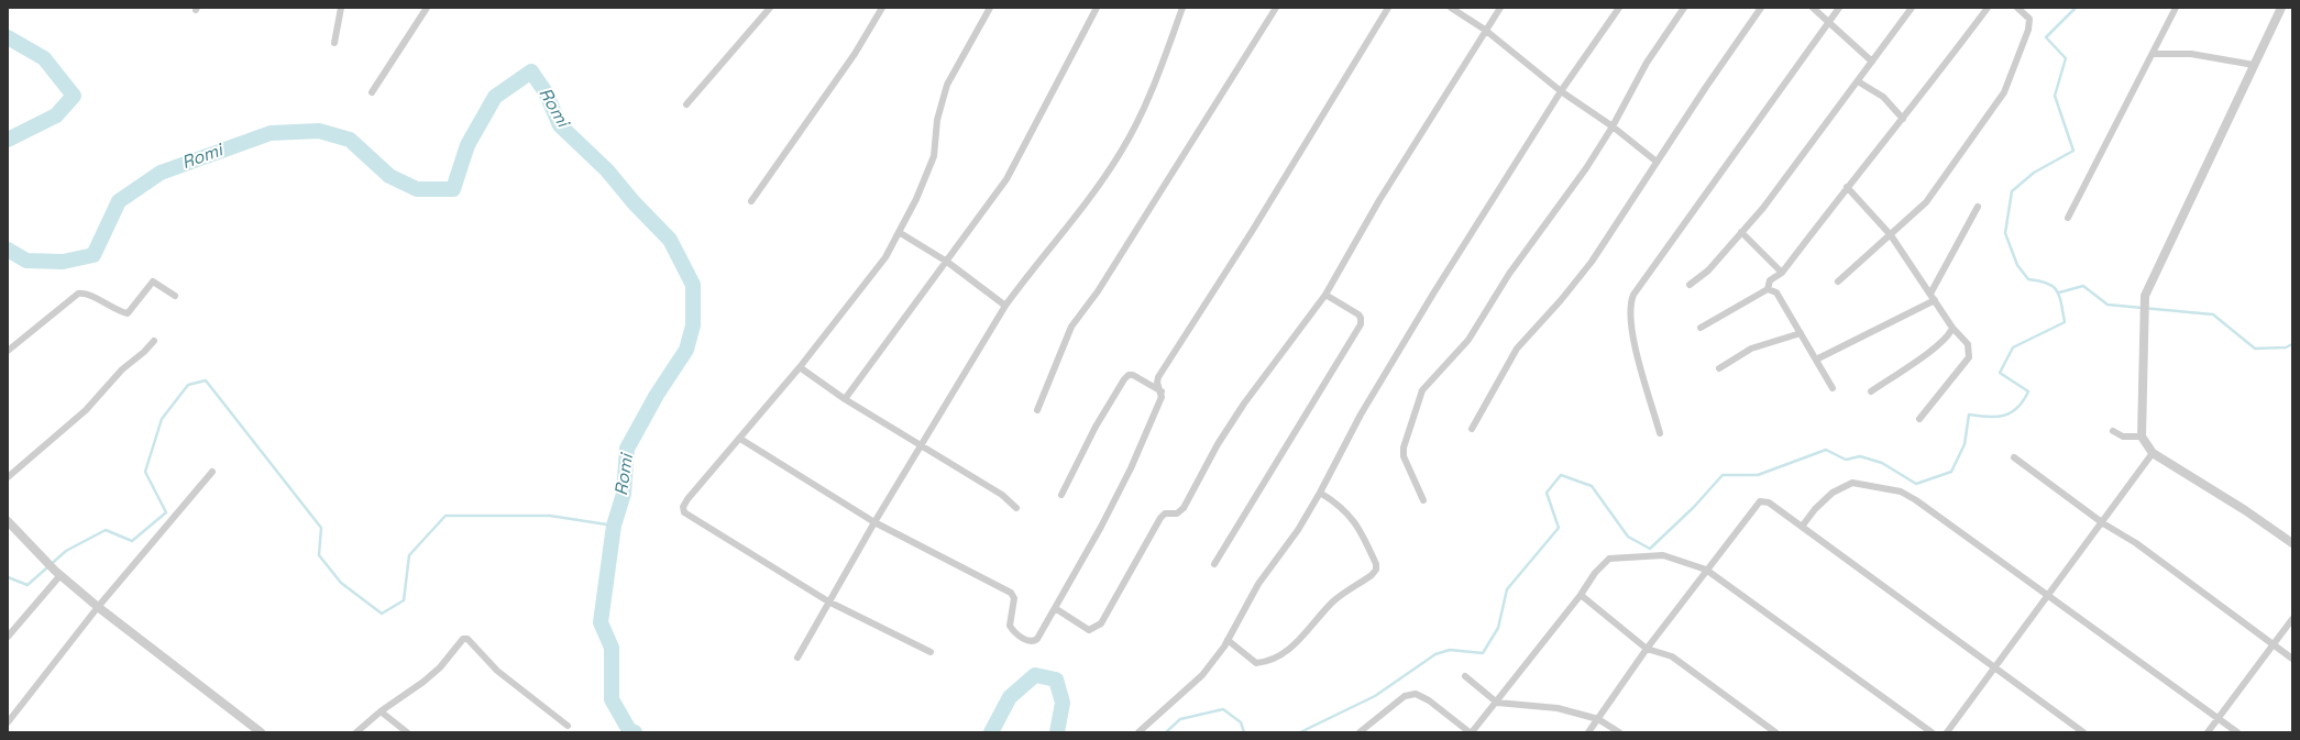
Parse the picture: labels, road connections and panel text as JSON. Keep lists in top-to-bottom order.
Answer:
{
  "water": ["Romi"]
}
